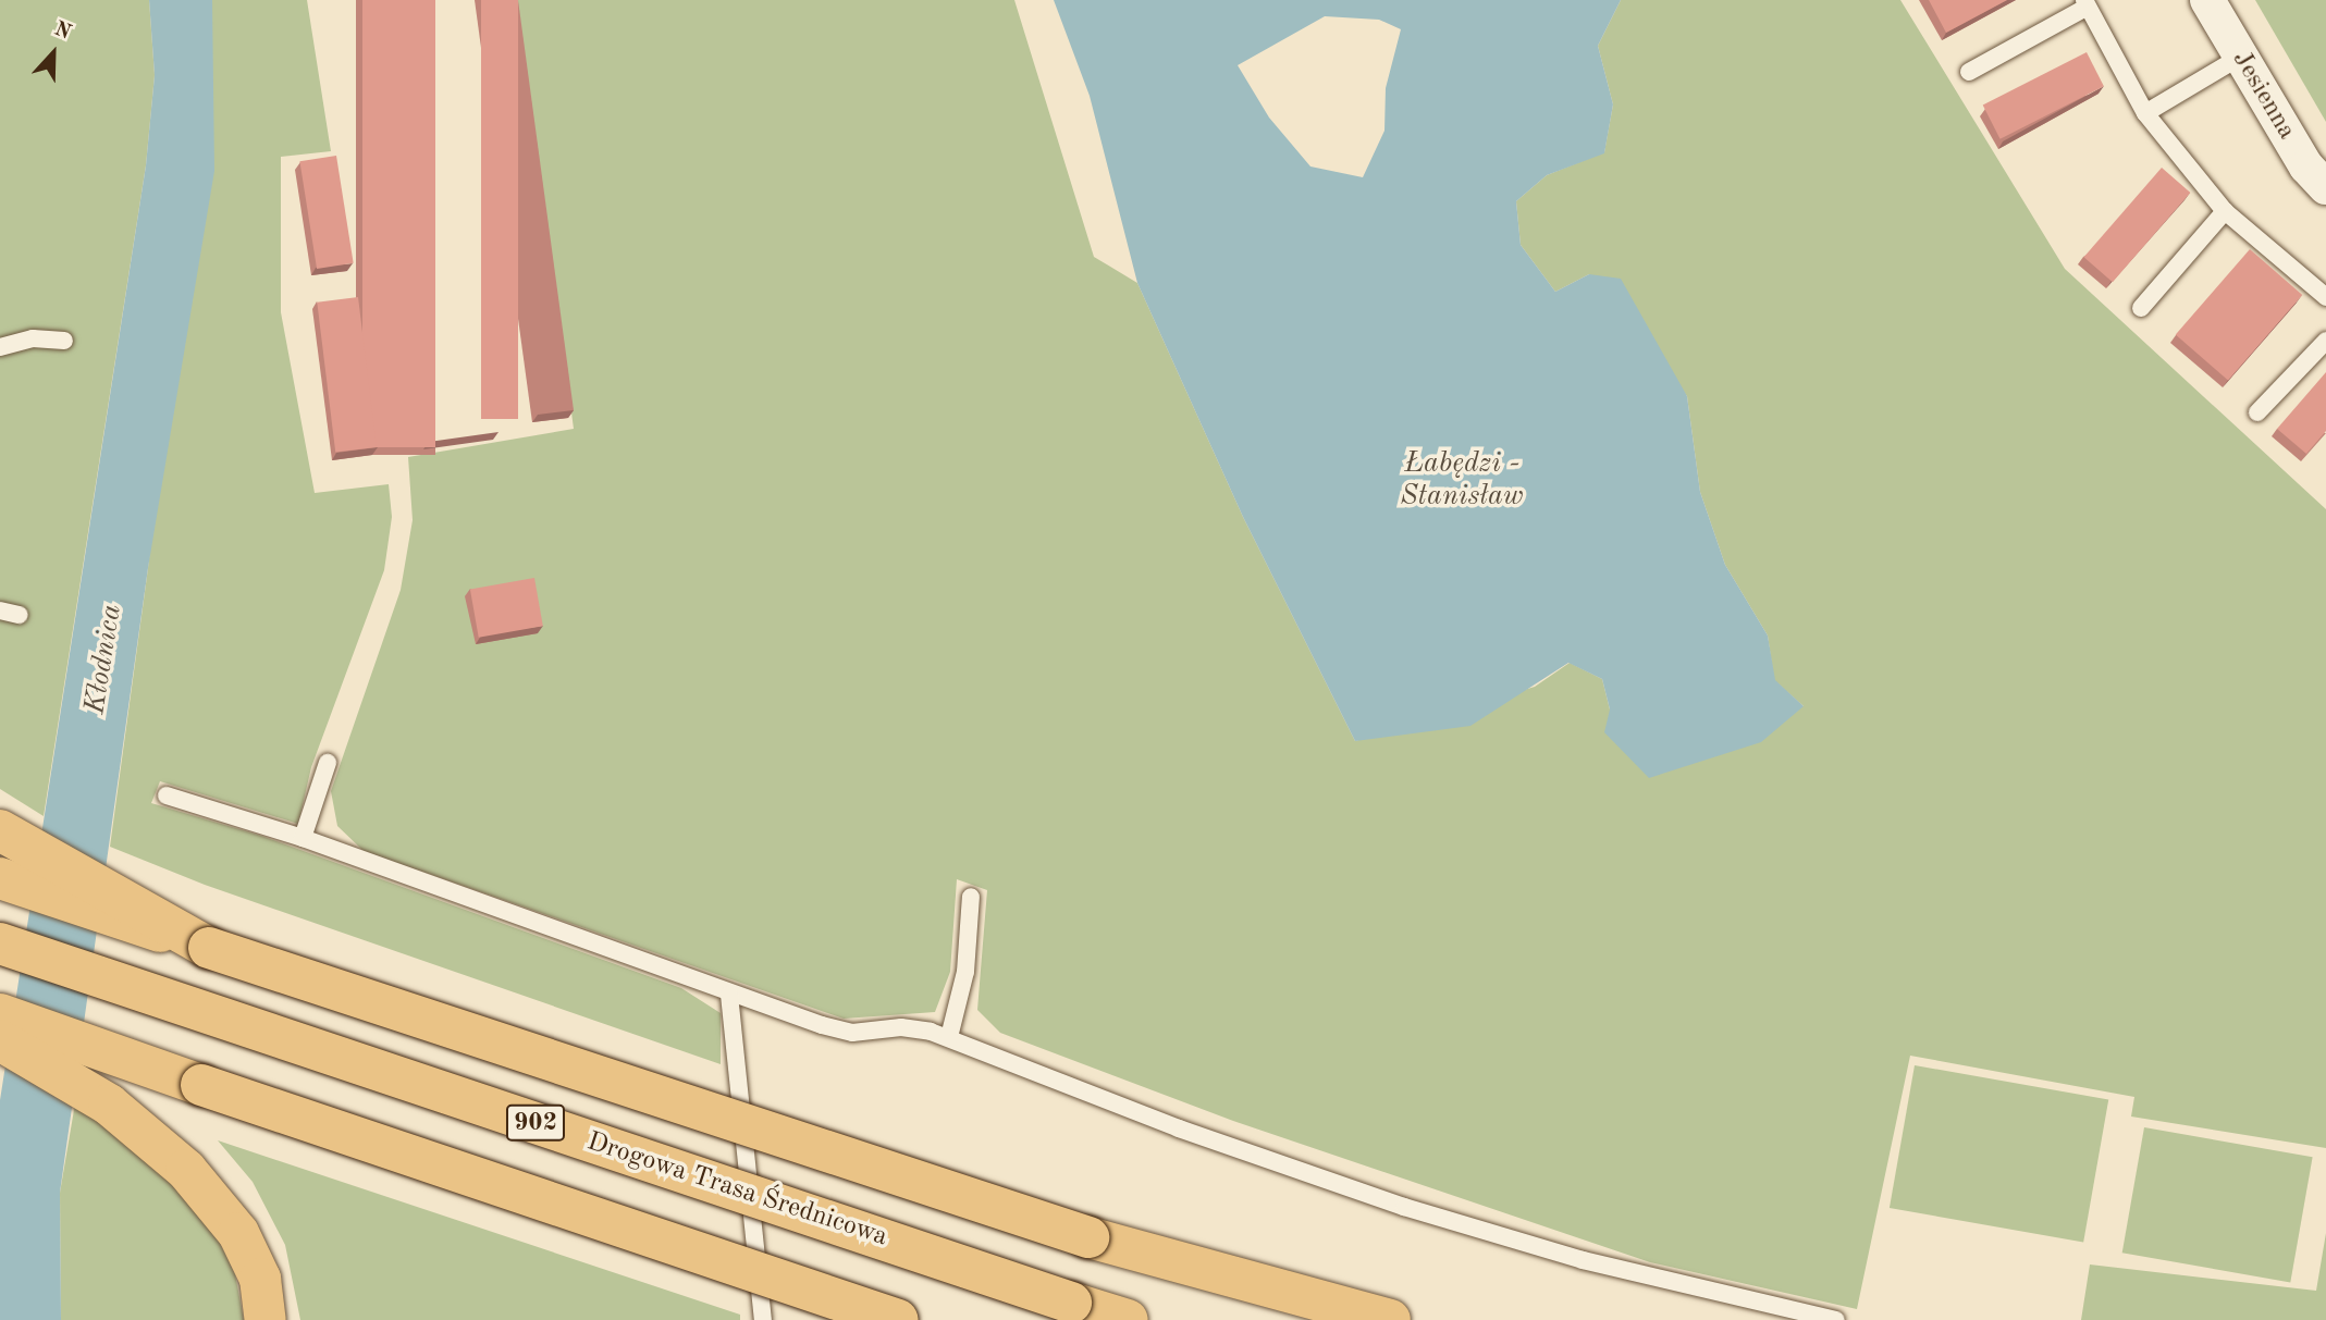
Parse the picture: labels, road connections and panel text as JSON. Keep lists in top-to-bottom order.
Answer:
{
  "streets": {
    "main road": ["902", "Drogowa Trasa Średnicowa"],
    "street": ["Jesienna"]
  },
  "water": ["Łabędzi - Stanisław", "Kłodnica"],
  "north": "top"
}
